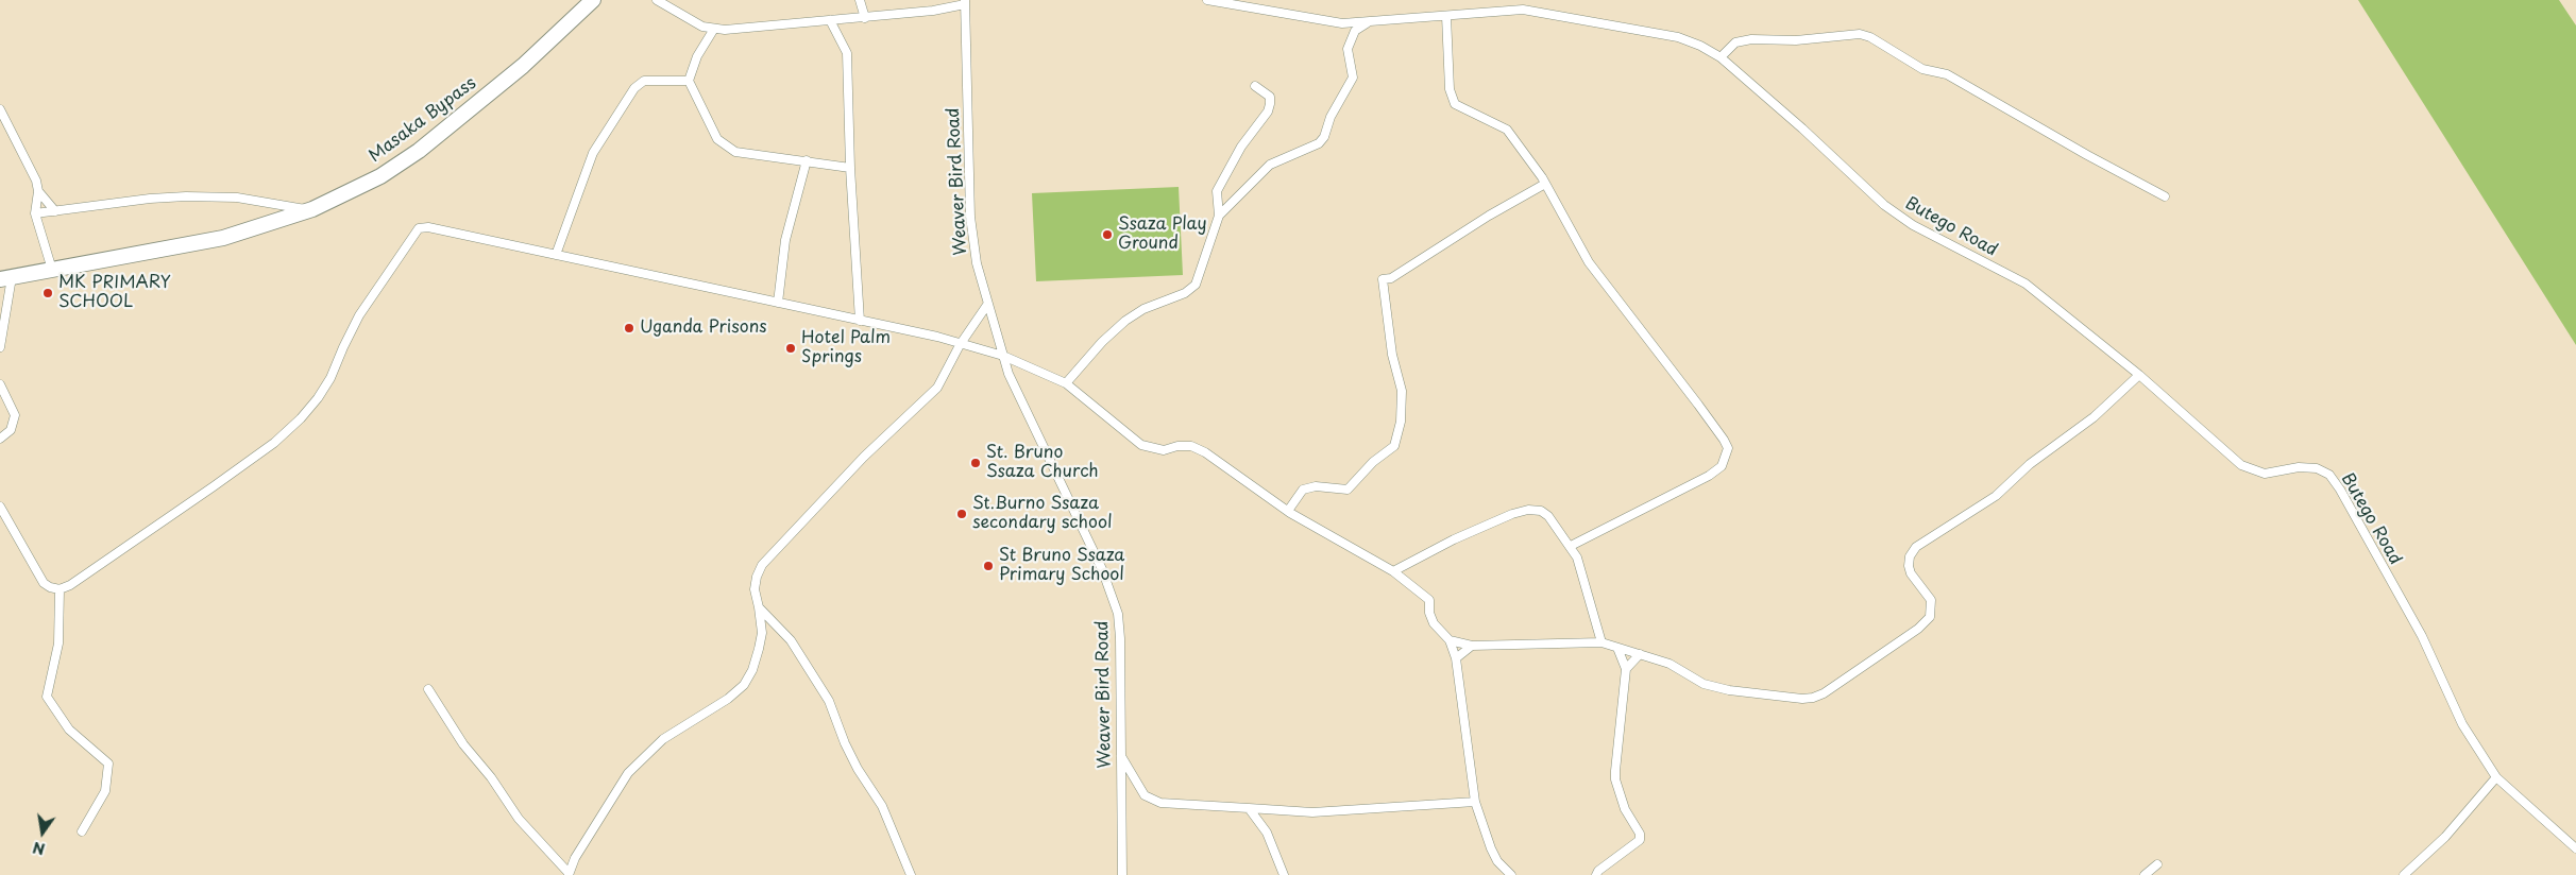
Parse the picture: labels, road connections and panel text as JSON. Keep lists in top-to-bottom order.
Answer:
{
  "streets": {
    "highway": ["Masaka Bypass"],
    "street": ["Weaver Bird Road", "Butego Road"]
  },
  "places": [
    "Ssaza Play Ground",
    "MK PRIMARY SCHOOL",
    "Uganda Prisons",
    "Hotel Palm Springs",
    "St. Bruno Ssaza Church",
    "St.Burno Ssaza secondary school",
    "St Bruno Ssaza Primary School"
  ],
  "north": "bottom"
}
